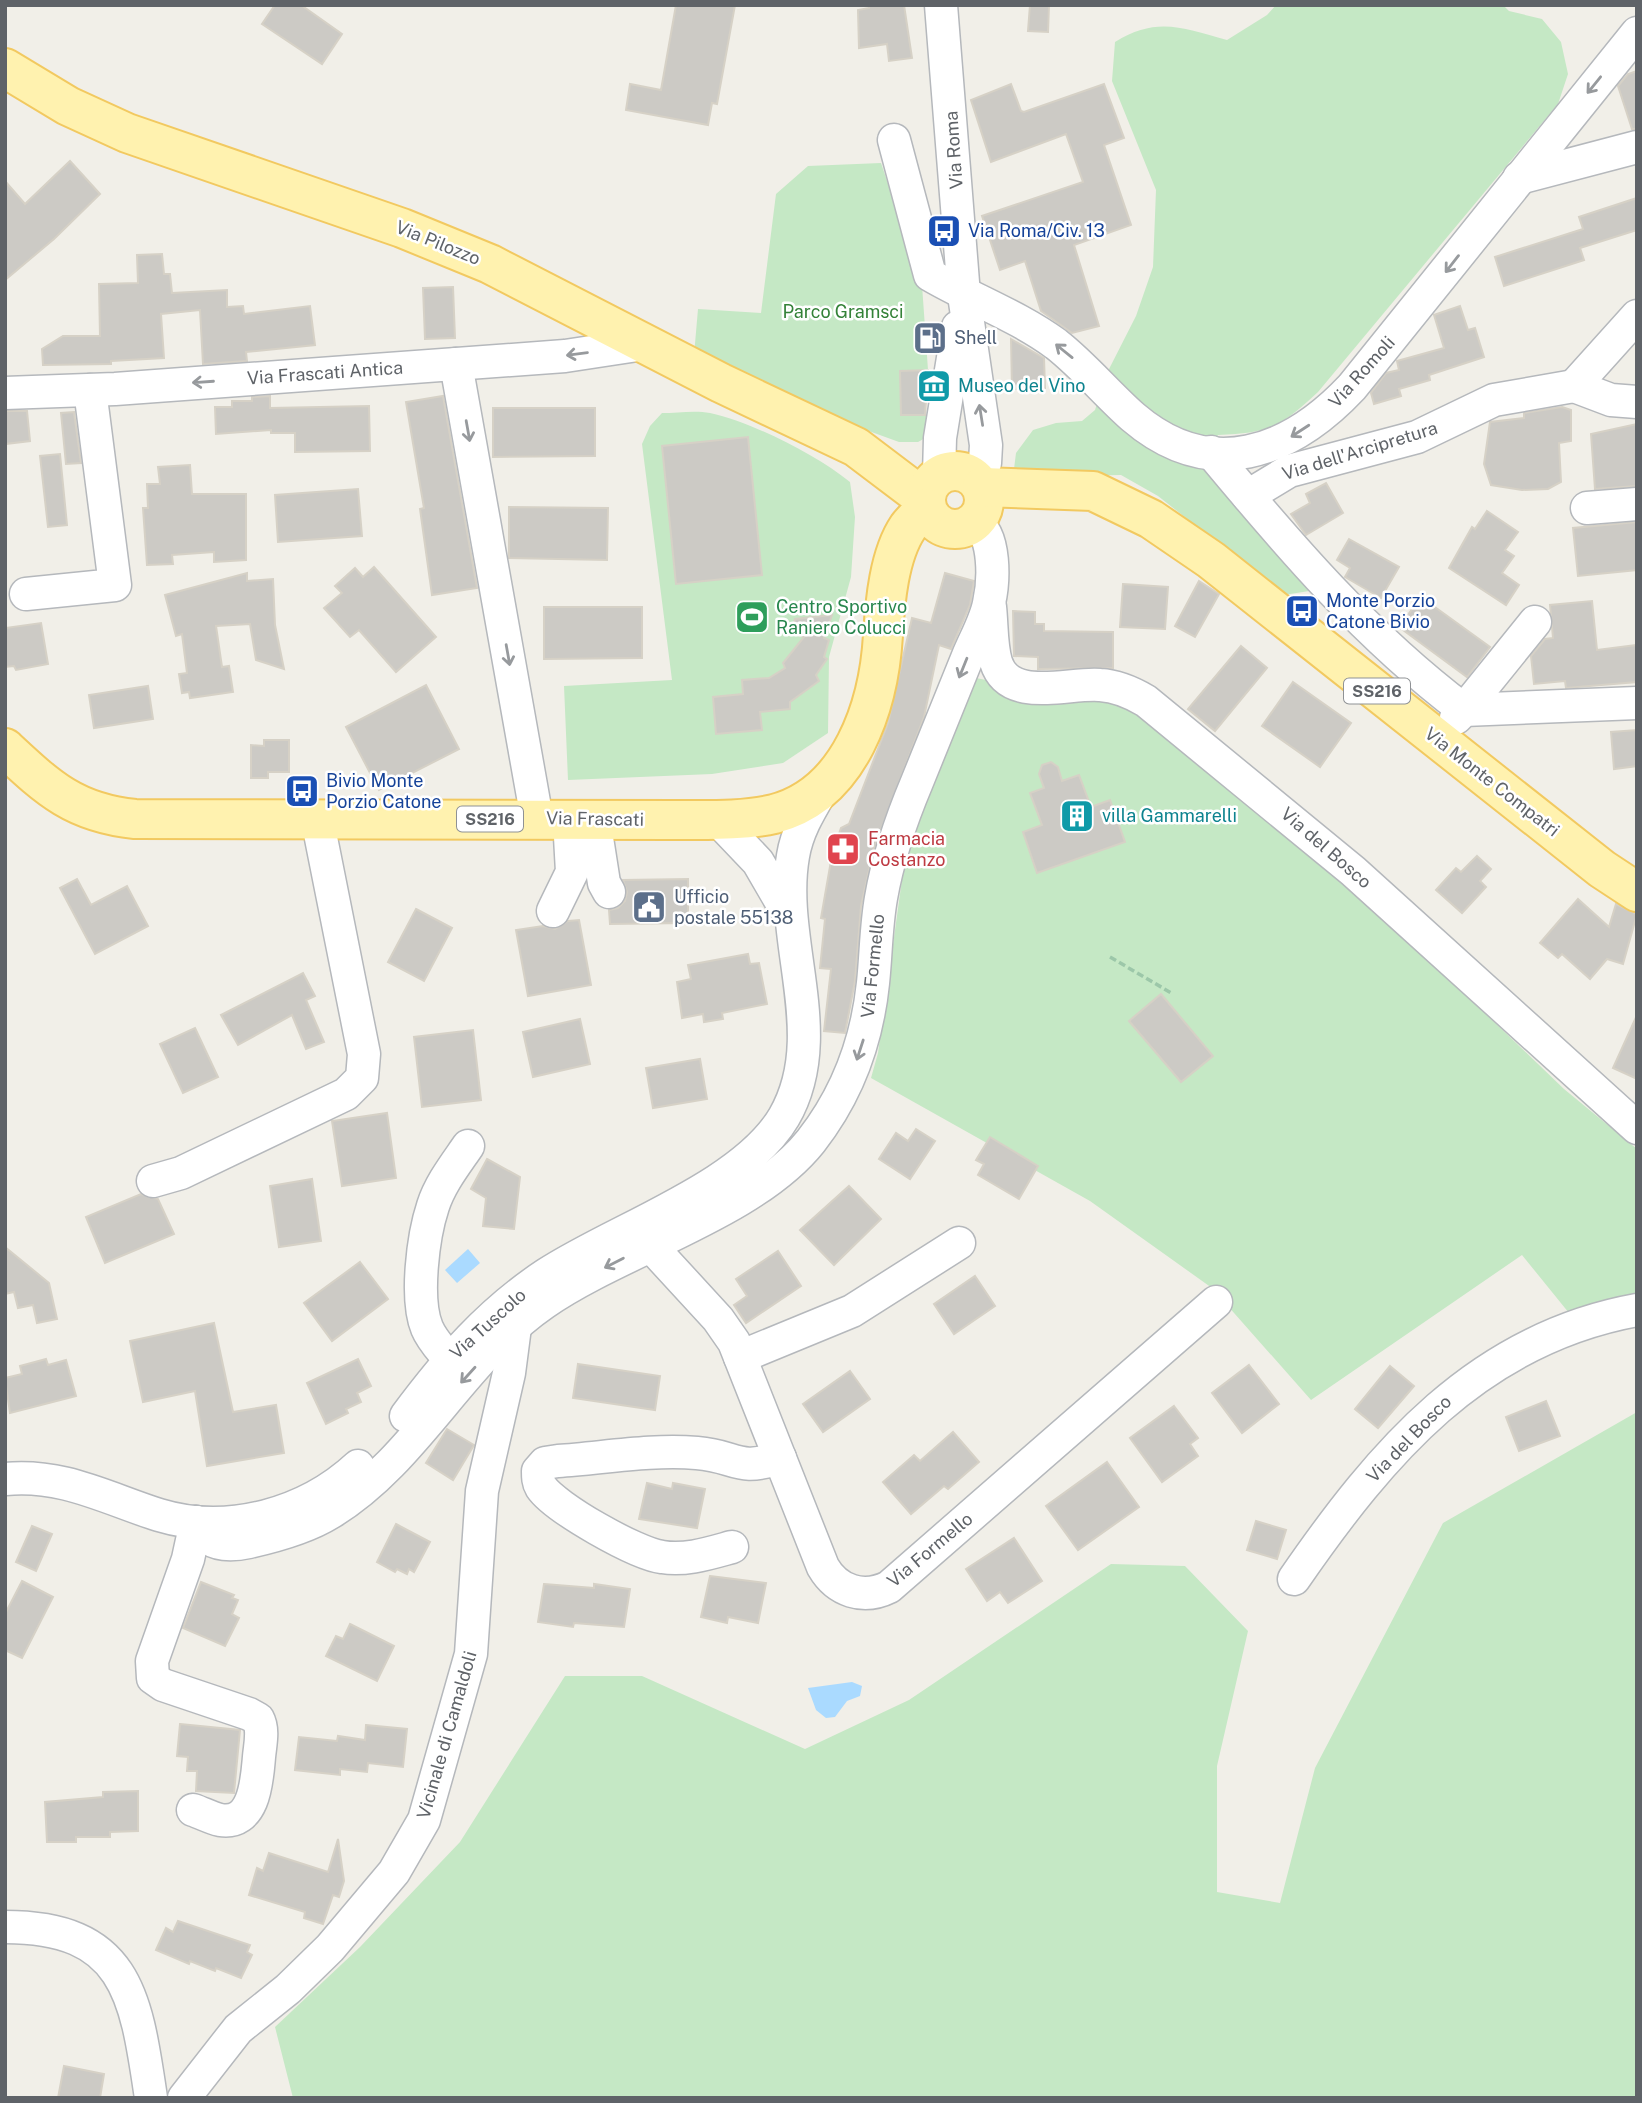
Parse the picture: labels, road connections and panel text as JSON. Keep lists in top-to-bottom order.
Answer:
{
  "streets": {
    "main road": [
      "Via Pilozzo",
      "SS216",
      "Via Monte Compatri",
      "Via Frascati"
    ],
    "street": [
      "Via Roma",
      "Via Romoli",
      "Via Frascati Antica",
      "Via dell'Arcipretura",
      "Via del Bosco",
      "Via Formello",
      "Via Tuscolo",
      "Vicinale di Camaldoli"
    ]
  },
  "crossings": [
    ["Via Roma", "Via Romoli"],
    ["Via Pilozzo", "Via Frascati Antica"],
    ["Via Pilozzo", "Via Frascati"],
    ["Via Monte Compatri", "Via Frascati"],
    ["Via Monte Compatri", "Via del Bosco"],
    ["Via Frascati", "Via del Bosco"],
    ["Via del Bosco", "Via Formello"],
    ["Via Formello", "Via Tuscolo"],
    ["Via Formello", "Vicinale di Camaldoli"]
  ],
  "one_way": ["Via Frascati Antica", "Via Formello"],
  "parks": ["Parco Gramsci"],
  "places": {
    "bus stop": ["Via Roma/Civ. 13", "Monte Porzio Catone Bivio", "Bivio Monte Porzio Catone"],
    "fuel station": ["Shell"],
    "museum": ["Museo del Vino"],
    "sports": ["Centro Sportivo Raniero Colucci"],
    "building": ["villa Gammarelli"],
    "pharmacy": ["Farmacia Costanzo"],
    "public building": ["Ufficio postale 55138"]
  }
}
